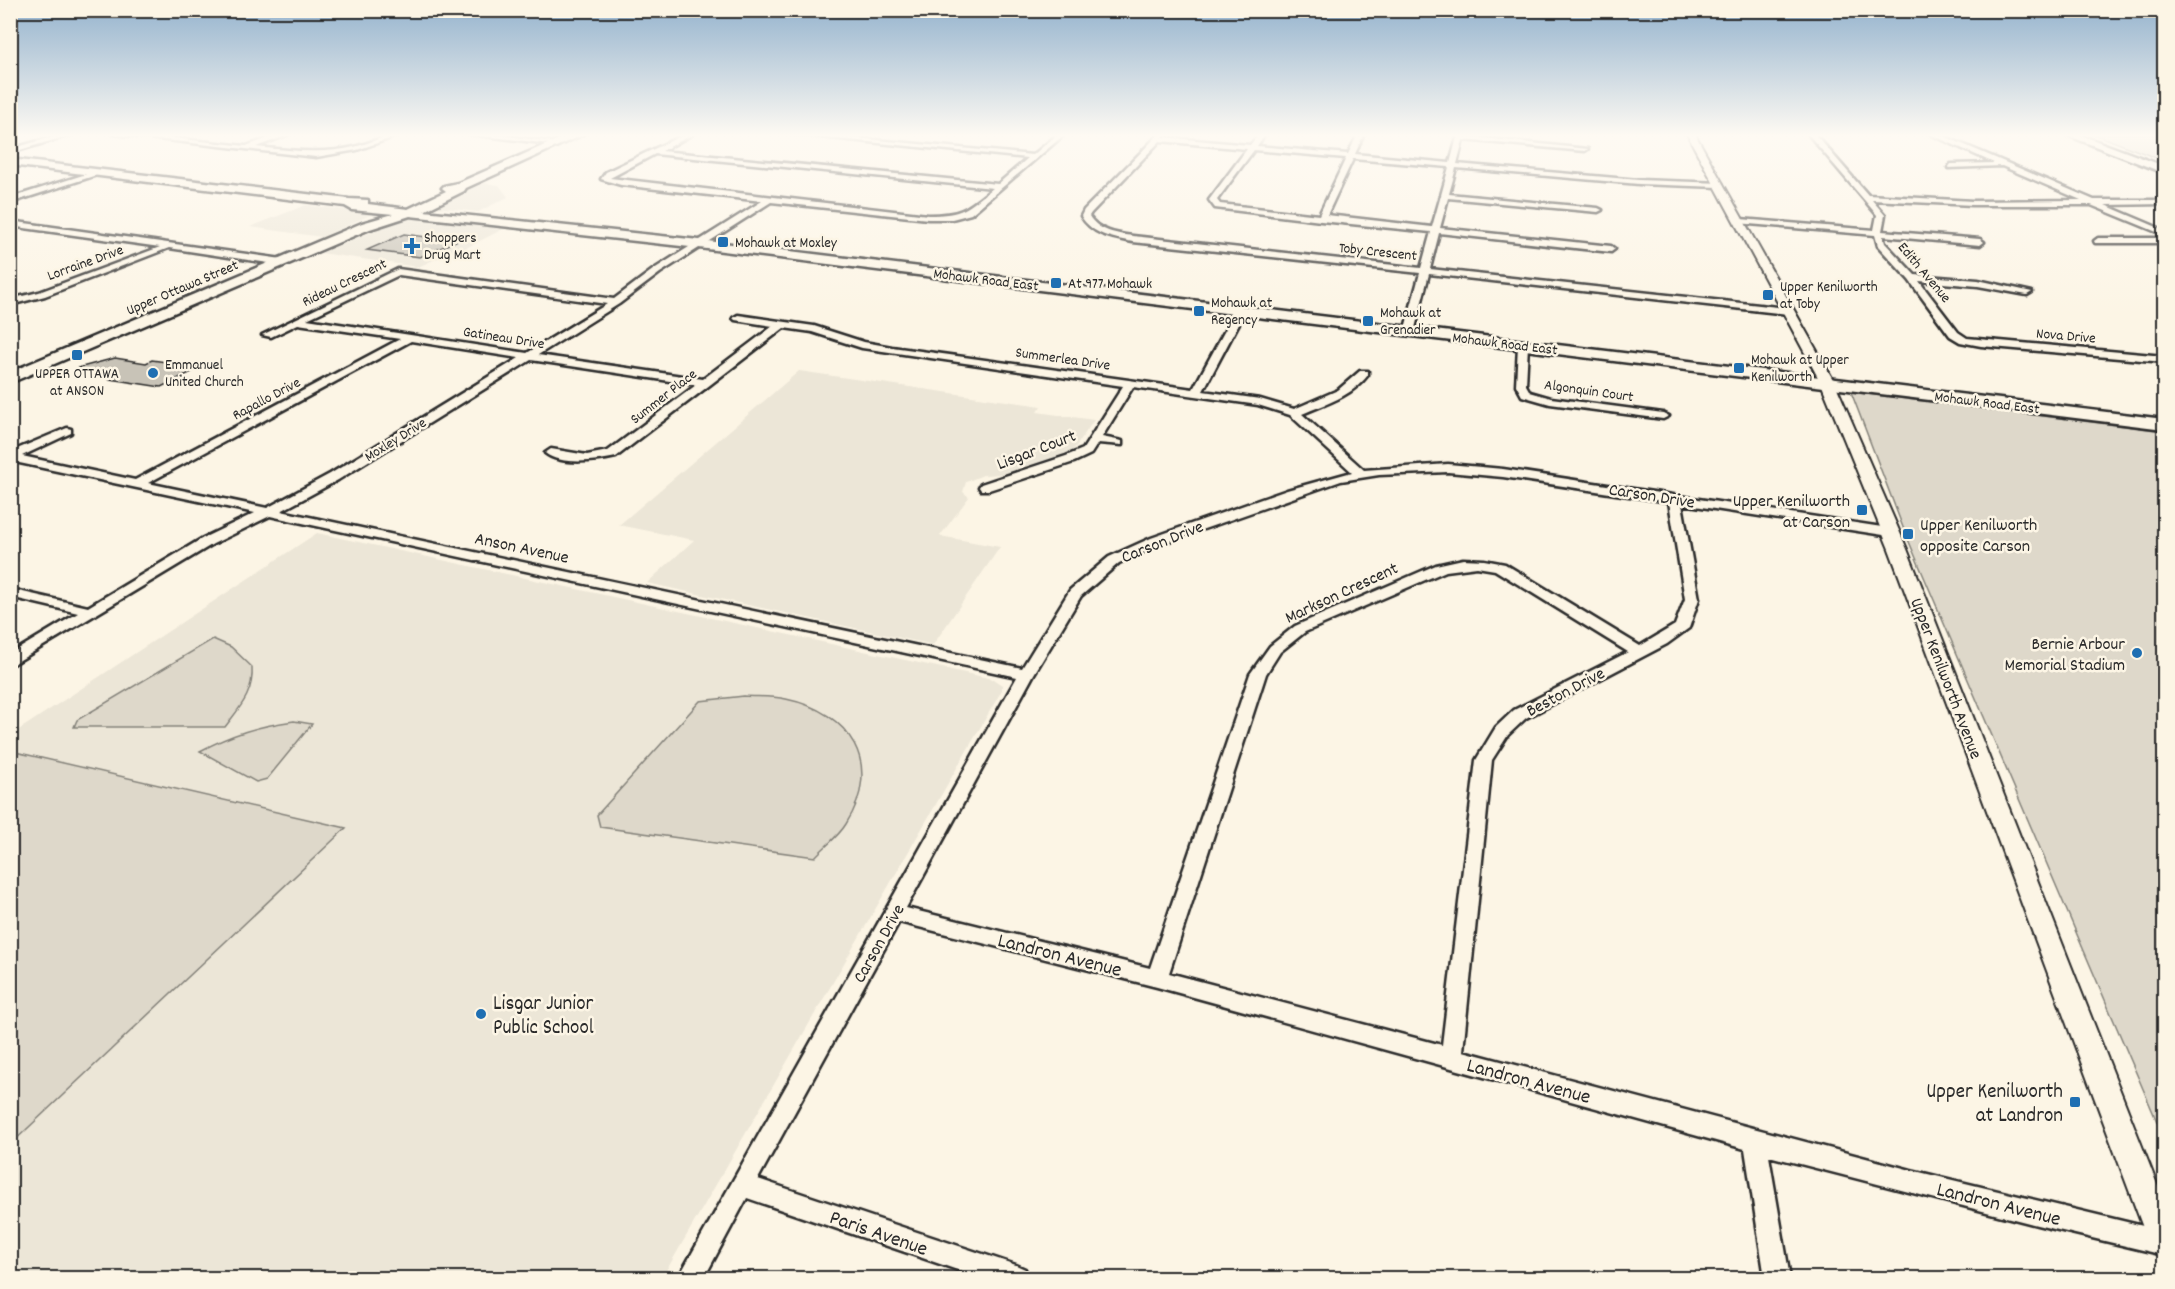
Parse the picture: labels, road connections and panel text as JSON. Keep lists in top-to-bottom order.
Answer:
{
  "streets": {
    "main road": ["Mohawk Road East", "Upper Ottawa Street"],
    "street": [
      "Toby Crescent",
      "Lorraine Drive",
      "Edith Avenue",
      "Rideau Crescent",
      "Nova Drive",
      "Gatineau Drive",
      "Summerlea Drive",
      "Algonquin Court",
      "Summer Place",
      "Rapallo Drive",
      "Moxley Drive",
      "Lisgar Court",
      "Carson Drive",
      "Anson Avenue",
      "Markson Crescent",
      "Upper Kenilworth Avenue",
      "Beston Drive",
      "Landron Avenue",
      "Paris Avenue"
    ]
  },
  "crossings": [
    ["Toby Crescent", "Upper Kenilworth Avenue"],
    ["Edith Avenue", "Nova Drive"],
    ["Mohawk Road East", "Upper Ottawa Street"],
    ["Mohawk Road East", "Algonquin Court"],
    ["Mohawk Road East", "Moxley Drive"],
    ["Mohawk Road East", "Upper Kenilworth Avenue"],
    ["Rideau Crescent", "Gatineau Drive"],
    ["Rideau Crescent", "Moxley Drive"],
    ["Gatineau Drive", "Summer Place"],
    ["Gatineau Drive", "Rapallo Drive"],
    ["Gatineau Drive", "Moxley Drive"],
    ["Summerlea Drive", "Summer Place"],
    ["Summerlea Drive", "Lisgar Court"],
    ["Summerlea Drive", "Carson Drive"],
    ["Rapallo Drive", "Anson Avenue"],
    ["Moxley Drive", "Anson Avenue"],
    ["Carson Drive", "Anson Avenue"],
    ["Carson Drive", "Upper Kenilworth Avenue"],
    ["Carson Drive", "Beston Drive"],
    ["Carson Drive", "Landron Avenue"],
    ["Carson Drive", "Paris Avenue"],
    ["Markson Crescent", "Beston Drive"],
    ["Markson Crescent", "Landron Avenue"],
    ["Upper Kenilworth Avenue", "Landron Avenue"],
    ["Beston Drive", "Landron Avenue"]
  ],
  "places": {
    "transit": [
      "Mohawk at Moxley",
      "At 977 Mohawk",
      "Upper Kenilworth at Toby",
      "Mohawk at Regency",
      "Mohawk at Grenadier",
      "UPPER OTTAWA at ANSON",
      "Mohawk at Upper Kenilworth",
      "Upper Kenilworth at Carson",
      "Upper Kenilworth opposite Carson",
      "Upper Kenilworth at Landron"
    ],
    "health": ["Shoppers Drug Mart"],
    "other": ["Emmanuel United Church", "Bernie Arbour Memorial Stadium", "Lisgar Junior Public School"]
  }
}
